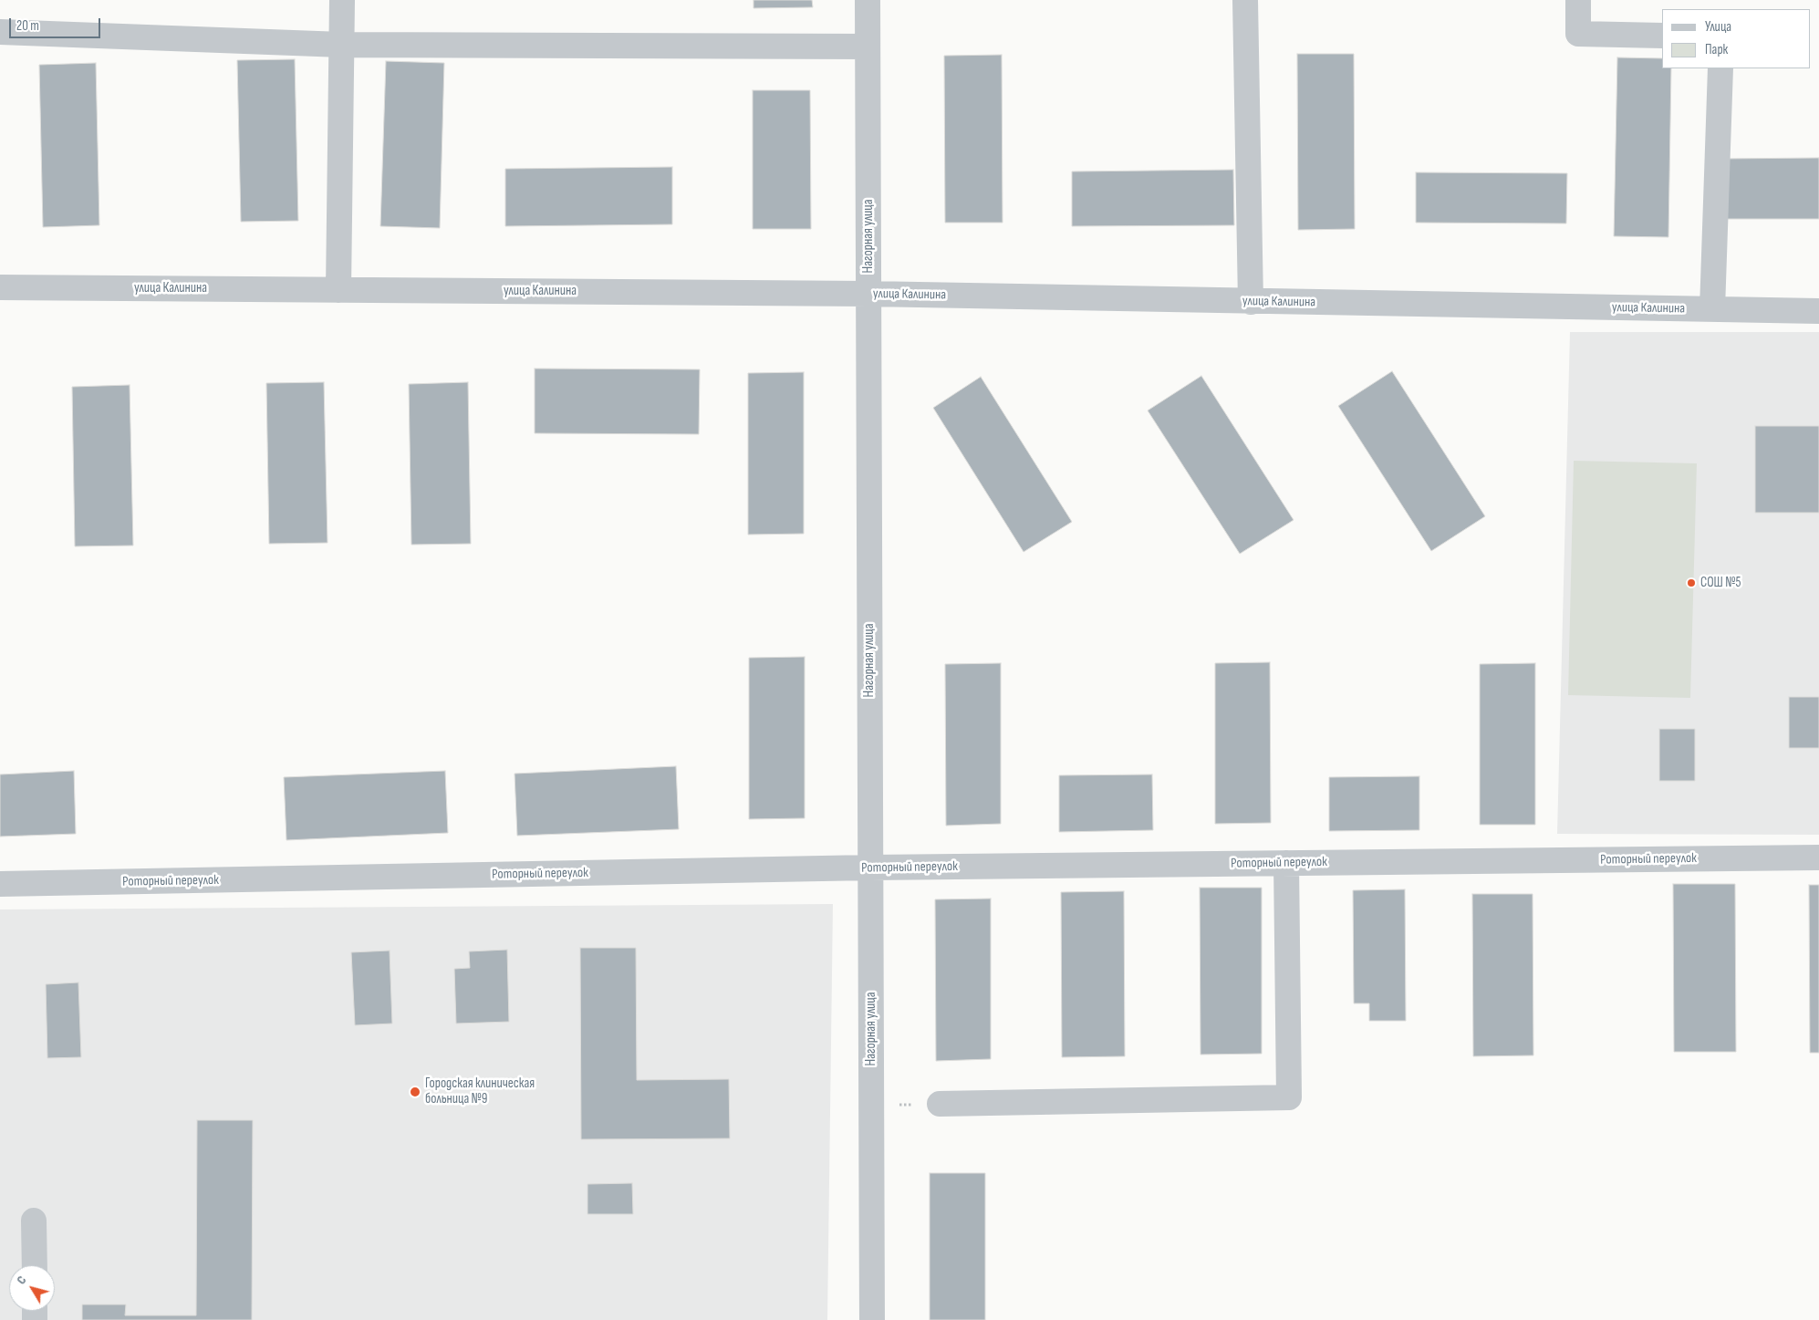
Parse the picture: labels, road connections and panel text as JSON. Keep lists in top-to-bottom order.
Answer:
{
  "streets": {
    "street": ["Нагорная улица", "улица Калинина", "Роторный переулок"]
  },
  "crossings": [
    ["Нагорная улица", "улица Калинина"],
    ["Нагорная улица", "Роторный переулок"]
  ],
  "places": ["СОШ №5", "Городская клиническая больница №9"],
  "legend": ["Улица", "Парк"],
  "scale_bar": "20 m",
  "north": "top left"
}
